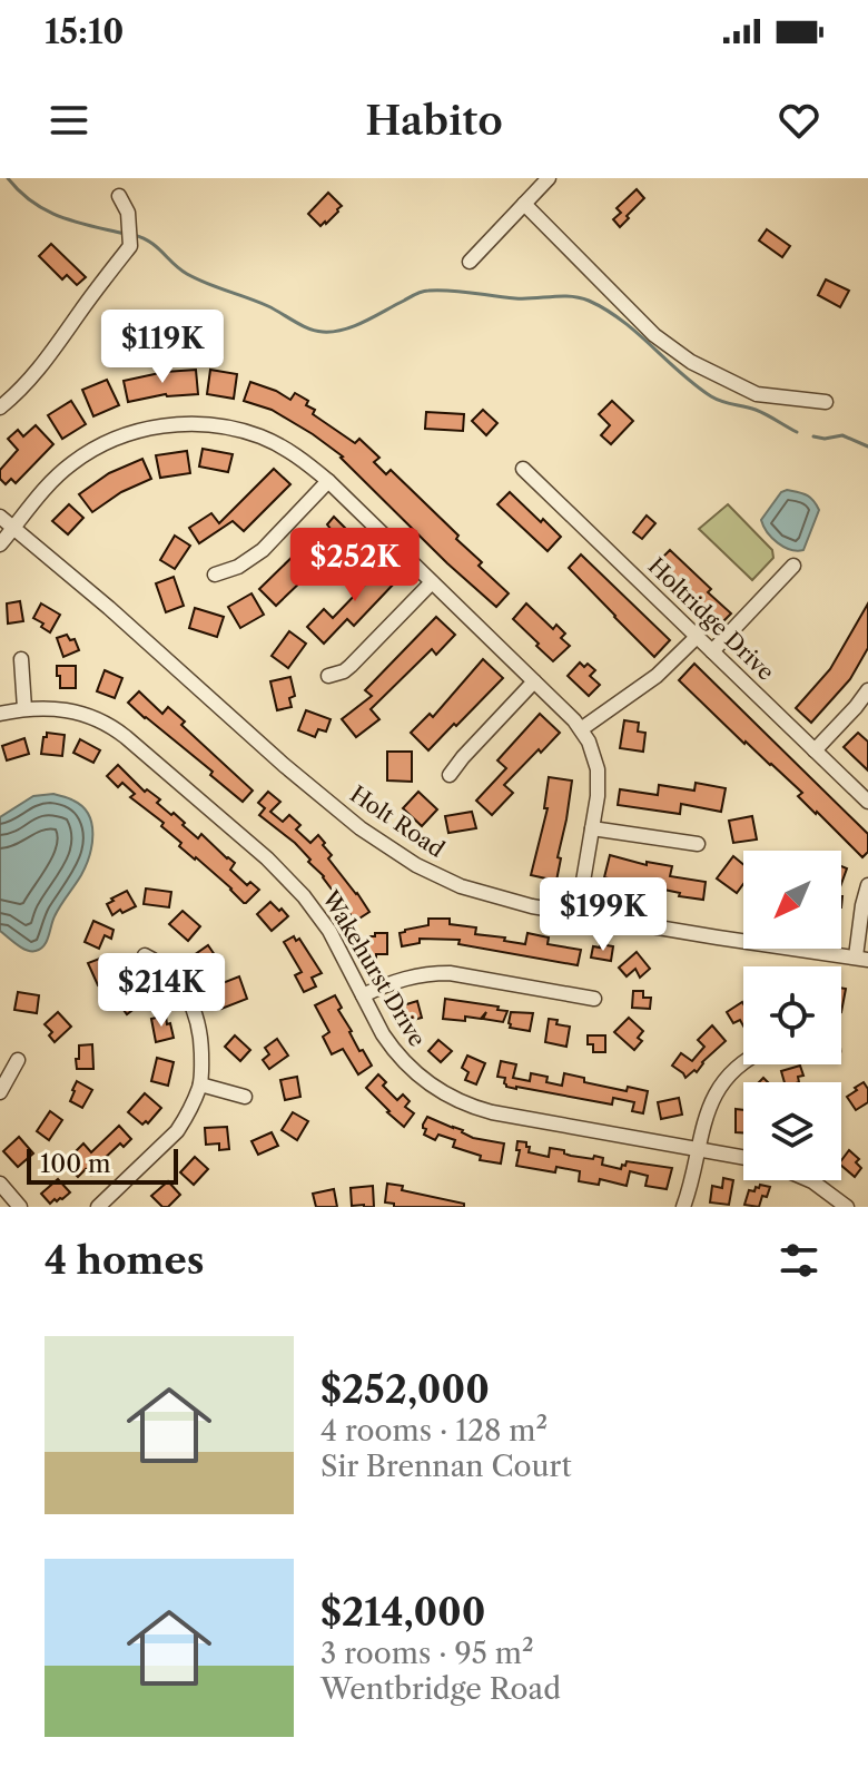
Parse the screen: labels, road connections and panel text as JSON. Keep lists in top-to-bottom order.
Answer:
{
  "streets": {
    "street": ["Holtridge Drive", "Holt Road", "Wakehurst Drive"]
  },
  "scale_bar": "100 m",
  "north": "bottom left",
  "page": {
    "status": "15:10",
    "header": "Habito",
    "price": [
      "$119K",
      "$252K",
      "$199K",
      "$214K"
    ],
    "scale": "100 m",
    "heading": "4 homes",
    "list": [
      {
        "name": "$252,000",
        "note": "4 rooms · 128 m² · Sir Brennan Court"
      },
      {
        "name": "$214,000",
        "note": "3 rooms · 95 m² · Wentbridge Road"
      }
    ]
  }
}
